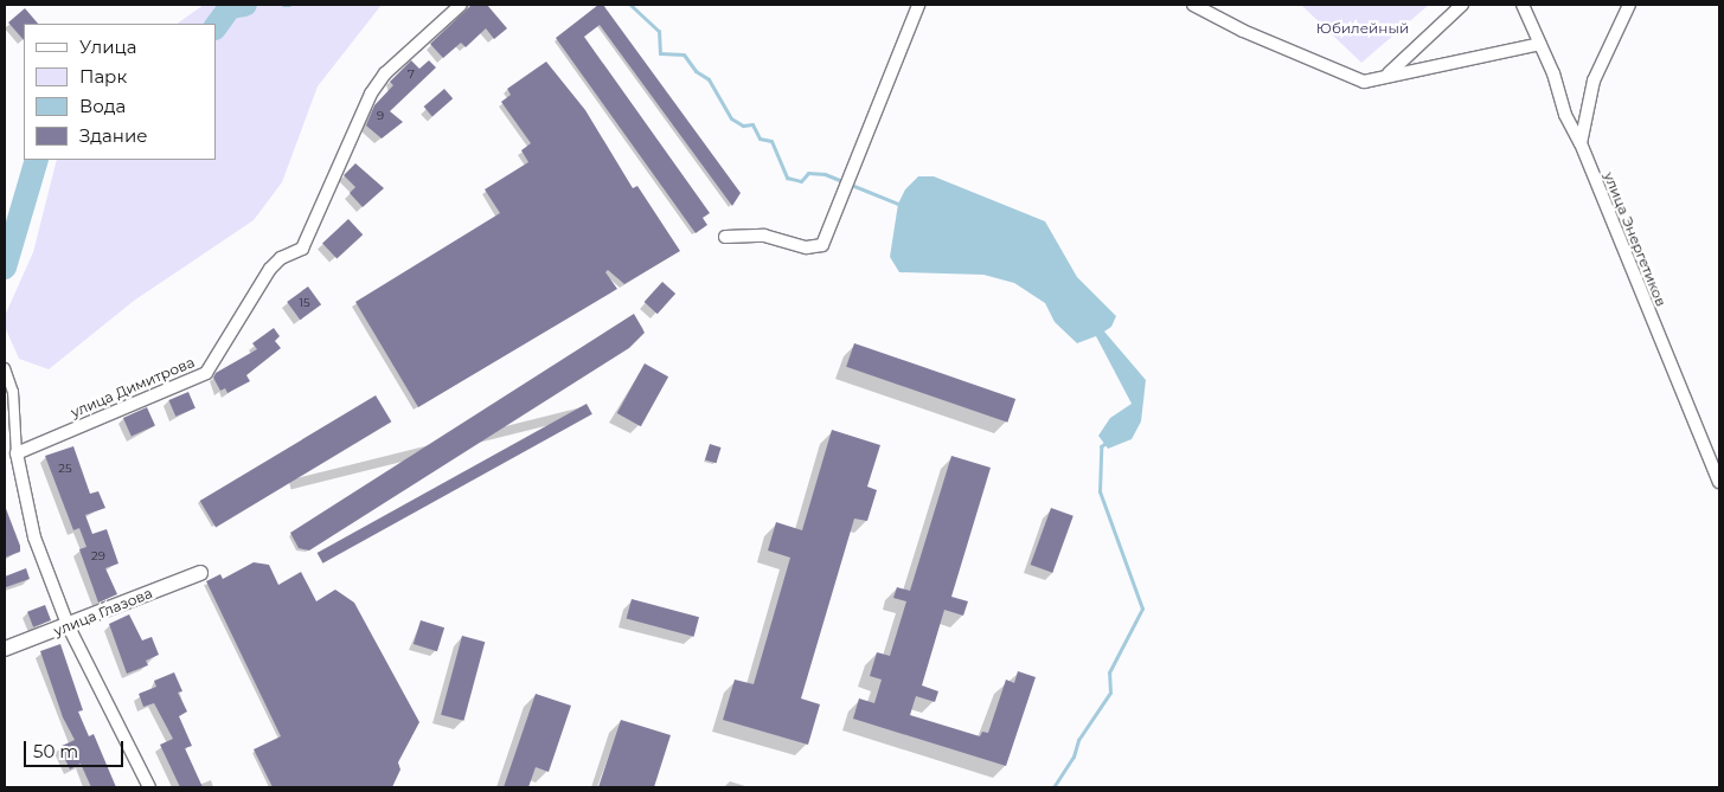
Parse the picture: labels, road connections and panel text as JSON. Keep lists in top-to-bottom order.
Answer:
{
  "streets": {
    "street": ["улица Энергетиков", "улица Димитрова", "улица Глазова"]
  },
  "parks": ["Юбилейный"],
  "house_numbers": [
    "7",
    "9",
    "15",
    "25",
    "29"
  ],
  "legend": [
    "Улица",
    "Парк",
    "Вода",
    "Здание"
  ],
  "scale_bar": "50 m"
}
